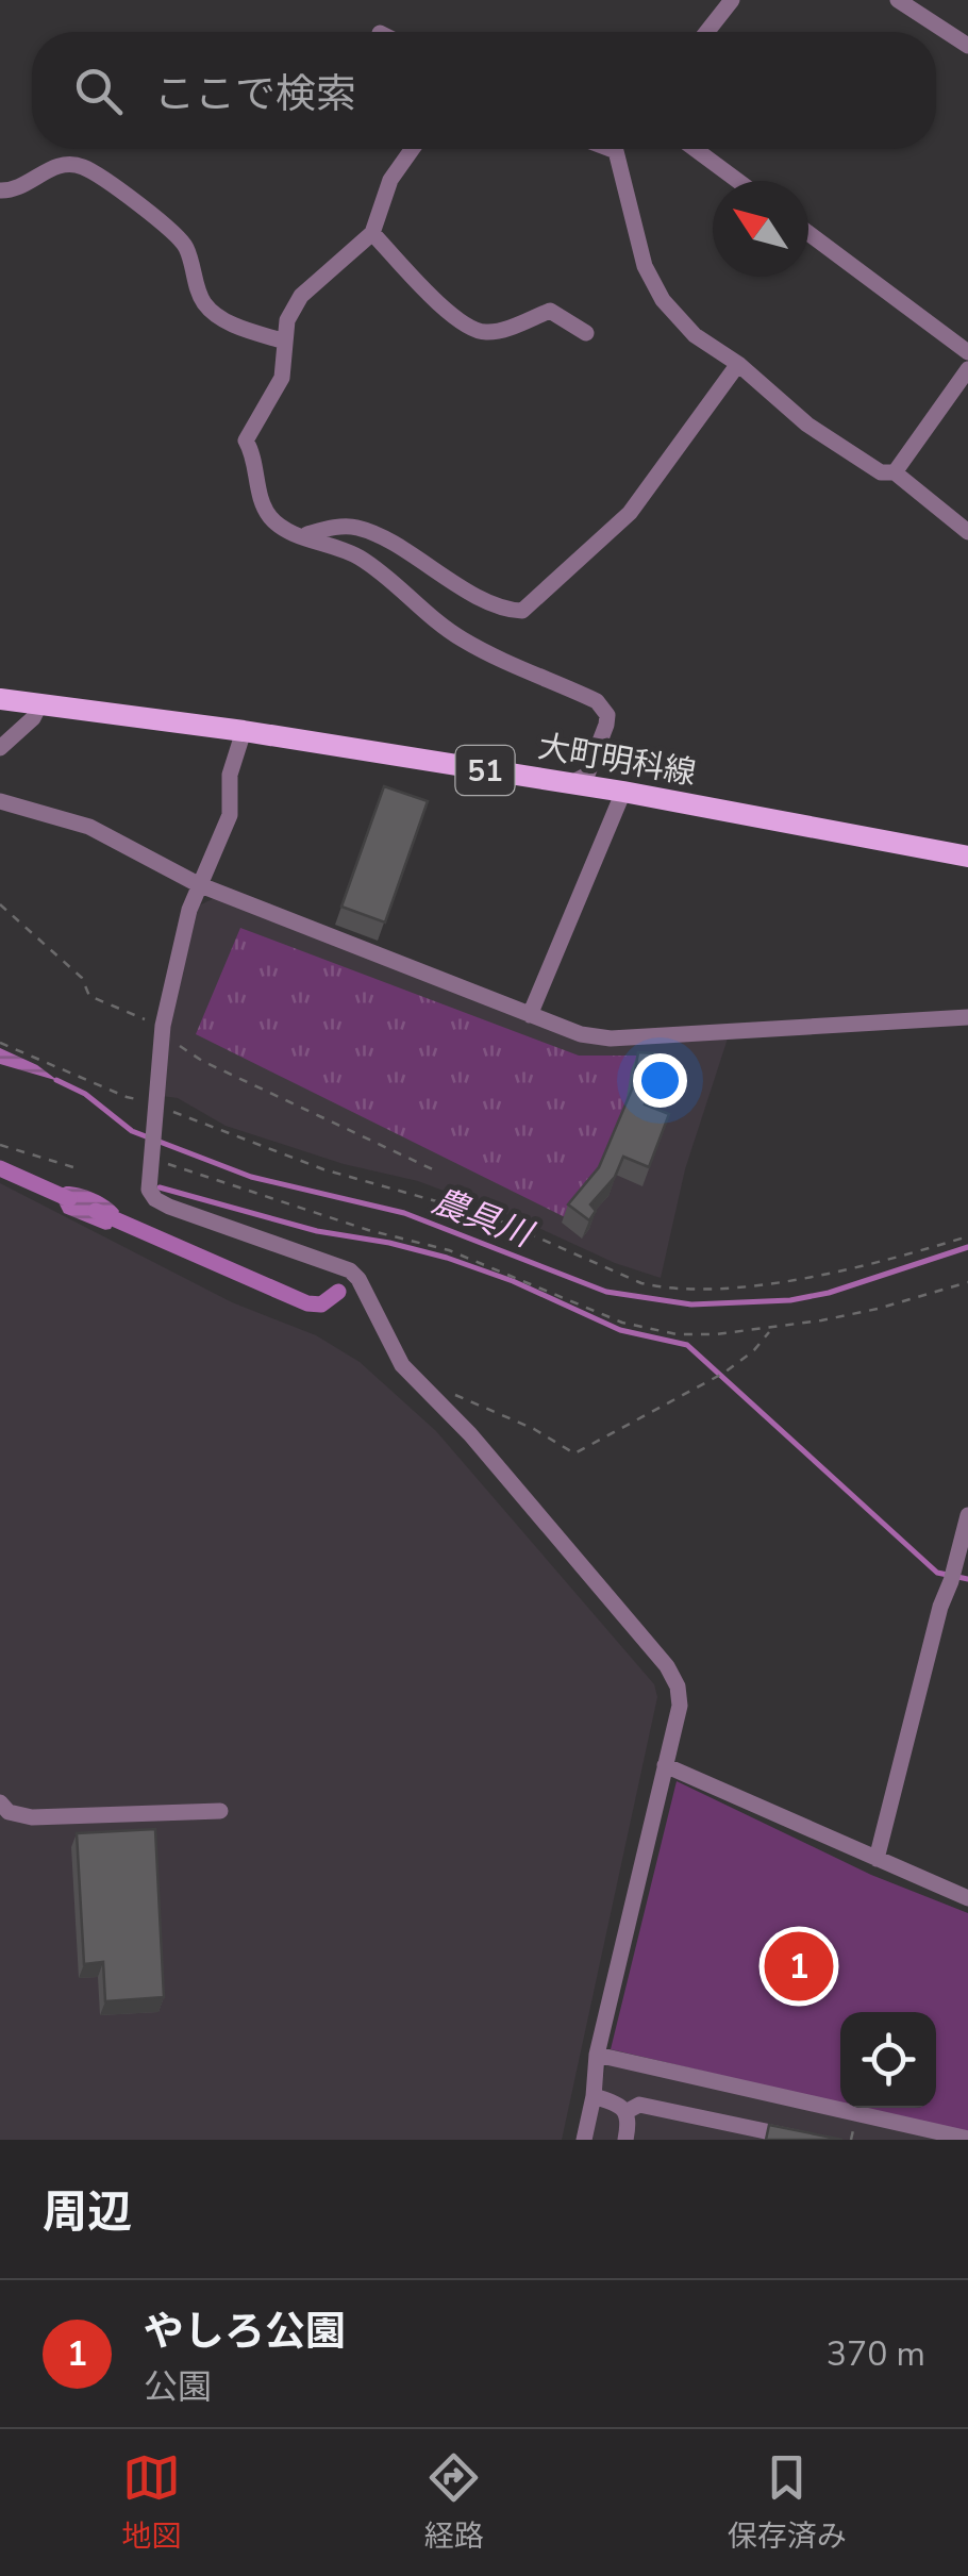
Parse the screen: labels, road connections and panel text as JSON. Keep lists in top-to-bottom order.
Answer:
{
  "streets": {
    "main road": ["大町明科線", "51"]
  },
  "water": ["農具川"],
  "north": "top left",
  "page": {
    "search": "ここで検索",
    "pins": "1",
    "heading": "周辺",
    "list": [
      {
        "mark": "1",
        "name": "やしろ公園",
        "note": "公園",
        "value": "370 m"
      }
    ],
    "nav": ["地図", "経路", "保存済み"]
  }
}
